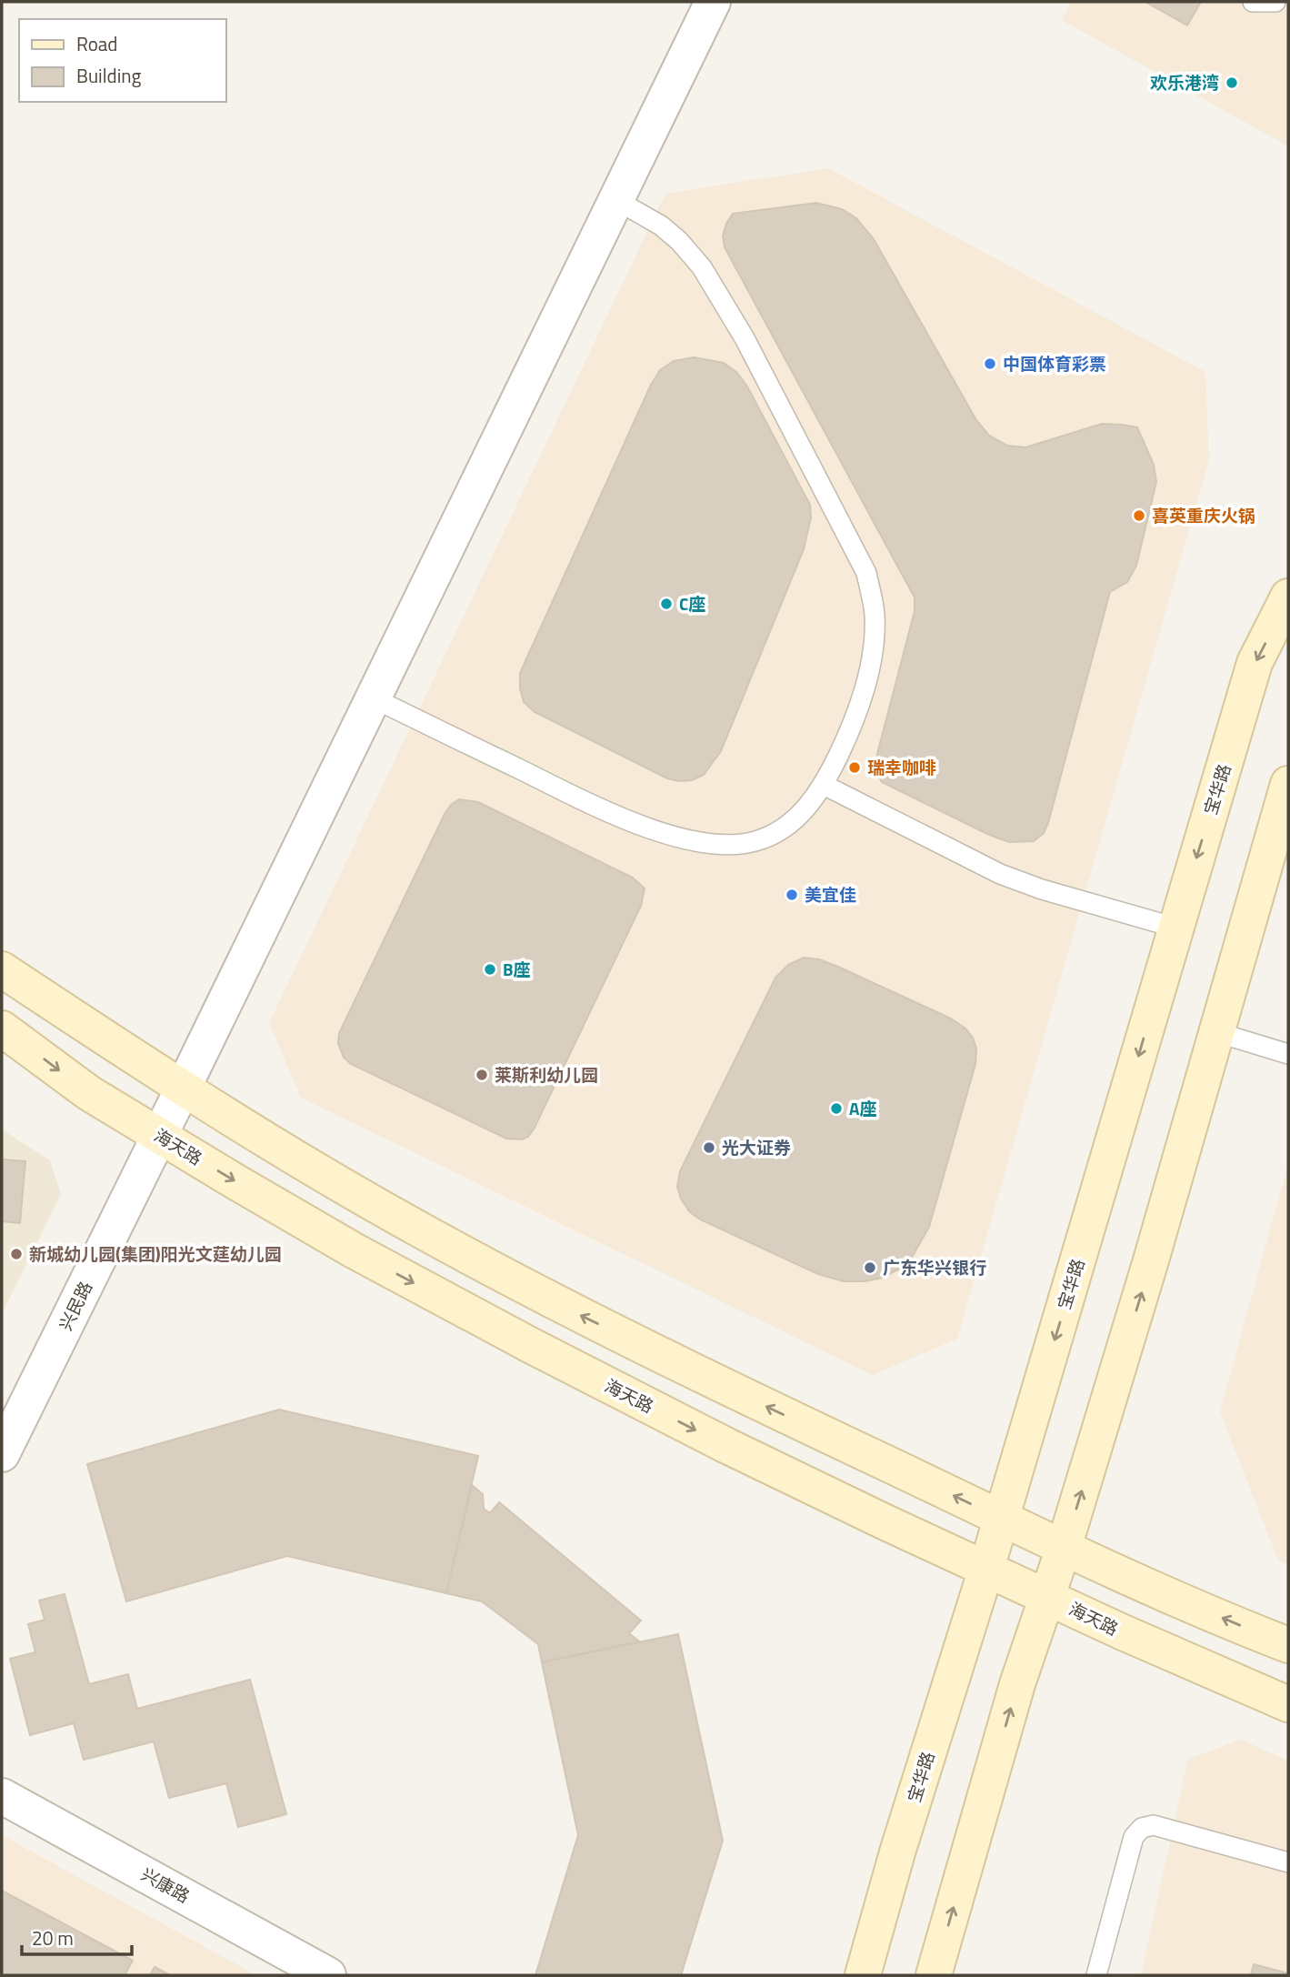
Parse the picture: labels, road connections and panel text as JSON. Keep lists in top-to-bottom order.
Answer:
{
  "streets": {
    "main road": ["宝华路", "海天路"],
    "street": ["兴民路", "兴康路"]
  },
  "crossings": [
    ["宝华路", "海天路"],
    ["海天路", "兴民路"]
  ],
  "places": [
    "欢乐港湾",
    "中国体育彩票",
    "喜英重庆火锅",
    "C座",
    "瑞幸咖啡",
    "美宜佳",
    "B座",
    "莱斯利幼儿园",
    "A座",
    "光大证券",
    "新城幼儿园(集团)阳光文莛幼儿园",
    "广东华兴银行"
  ],
  "legend": ["Road", "Building"],
  "scale_bar": "20 m"
}
